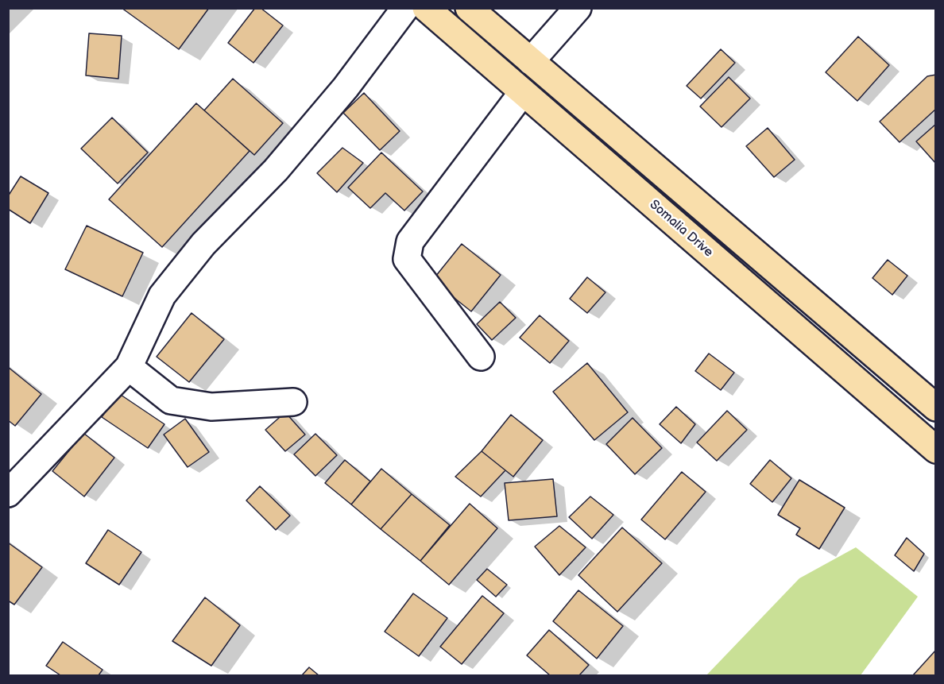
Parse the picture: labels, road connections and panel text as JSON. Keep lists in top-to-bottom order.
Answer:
{
  "streets": {
    "main road": ["Somalia Drive"]
  }
}
